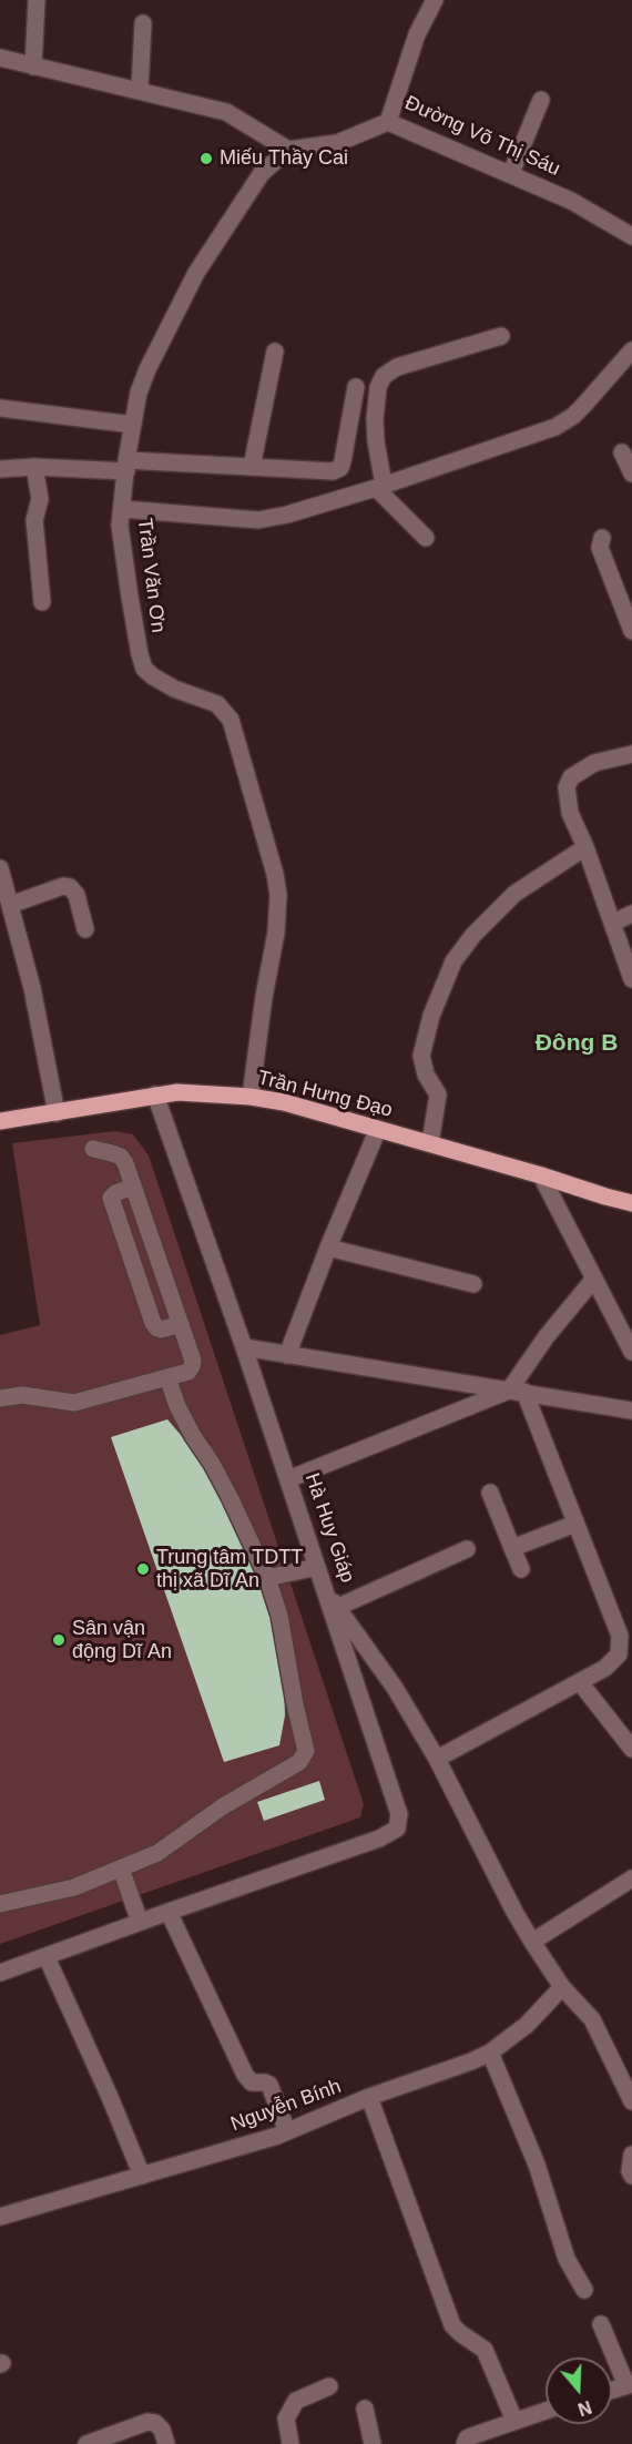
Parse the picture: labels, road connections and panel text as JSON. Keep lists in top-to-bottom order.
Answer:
{
  "streets": {
    "main road": ["Trần Hưng Đạo"],
    "street": [
      "Đường Võ Thị Sáu",
      "Trần Văn Ơn",
      "Hà Huy Giáp",
      "Nguyễn Bính"
    ]
  },
  "crossings": [
    ["Trần Văn Ơn", "Trần Hưng Đạo"],
    ["Trần Hưng Đạo", "Hà Huy Giáp"]
  ],
  "districts": ["Đông B"],
  "places": ["Miếu Thầy Cai", "Trung tâm TDTT thị xã Dĩ An", "Sân vận động Dĩ An"],
  "north": "bottom"
}
